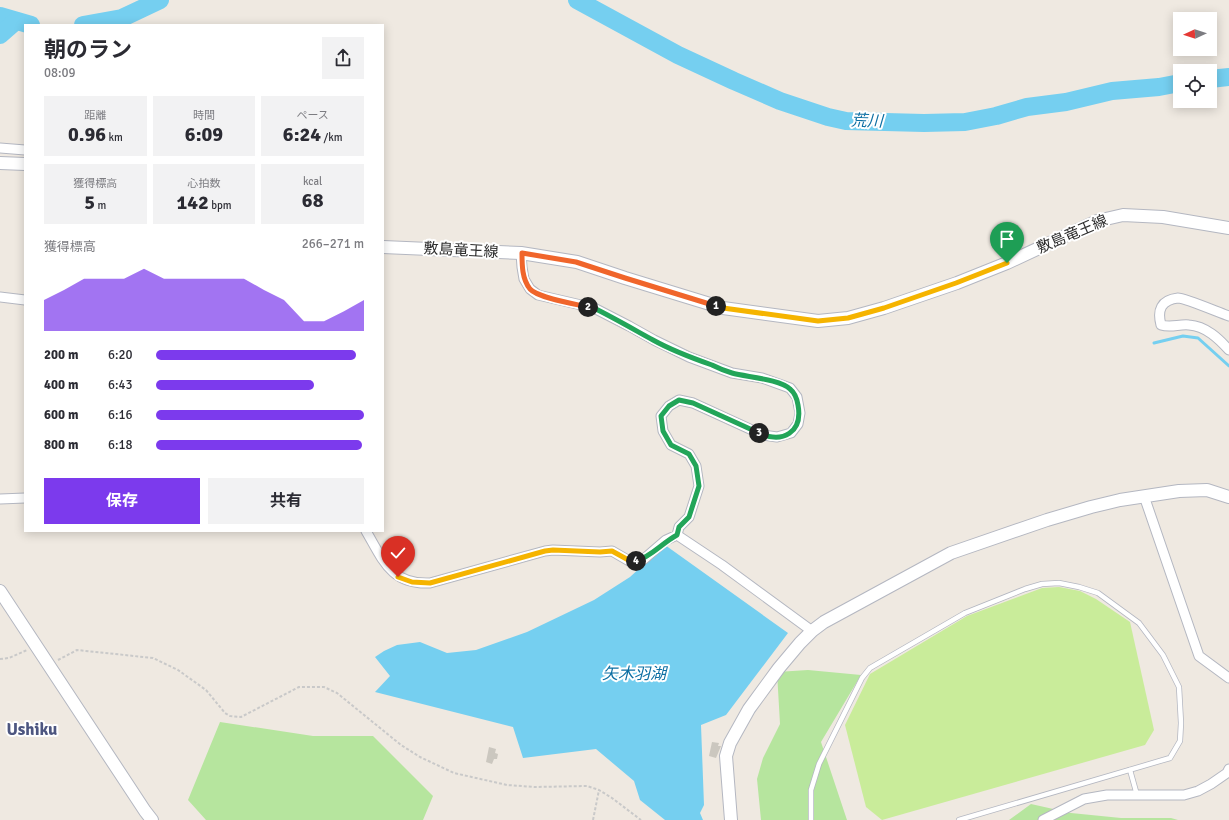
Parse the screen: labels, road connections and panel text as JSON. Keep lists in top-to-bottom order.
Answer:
{
  "streets": {
    "street": ["敷島竜王線"]
  },
  "districts": ["Ushiku"],
  "water": ["荒川", "矢木羽湖"],
  "north": "left",
  "page": {
    "heading": ["朝のラン", "08:09"],
    "stats": [
      ["距離", "0.96 km"],
      ["時間", "6:09"],
      ["ペース", "6:24 /km"],
      ["獲得標高", "5 m"],
      ["心拍数", "142 bpm"],
      ["kcal", "68"]
    ],
    "chart": ["獲得標高", "266–271 m"],
    "pins": [
      "1",
      "2",
      "3",
      "4"
    ],
    "list": [
      {
        "name": "200 m",
        "note": "6:20"
      },
      {
        "name": "400 m",
        "note": "6:43"
      },
      {
        "name": "600 m",
        "note": "6:16"
      },
      {
        "name": "800 m",
        "note": "6:18"
      }
    ],
    "buttons": ["保存", "共有"]
  }
}
